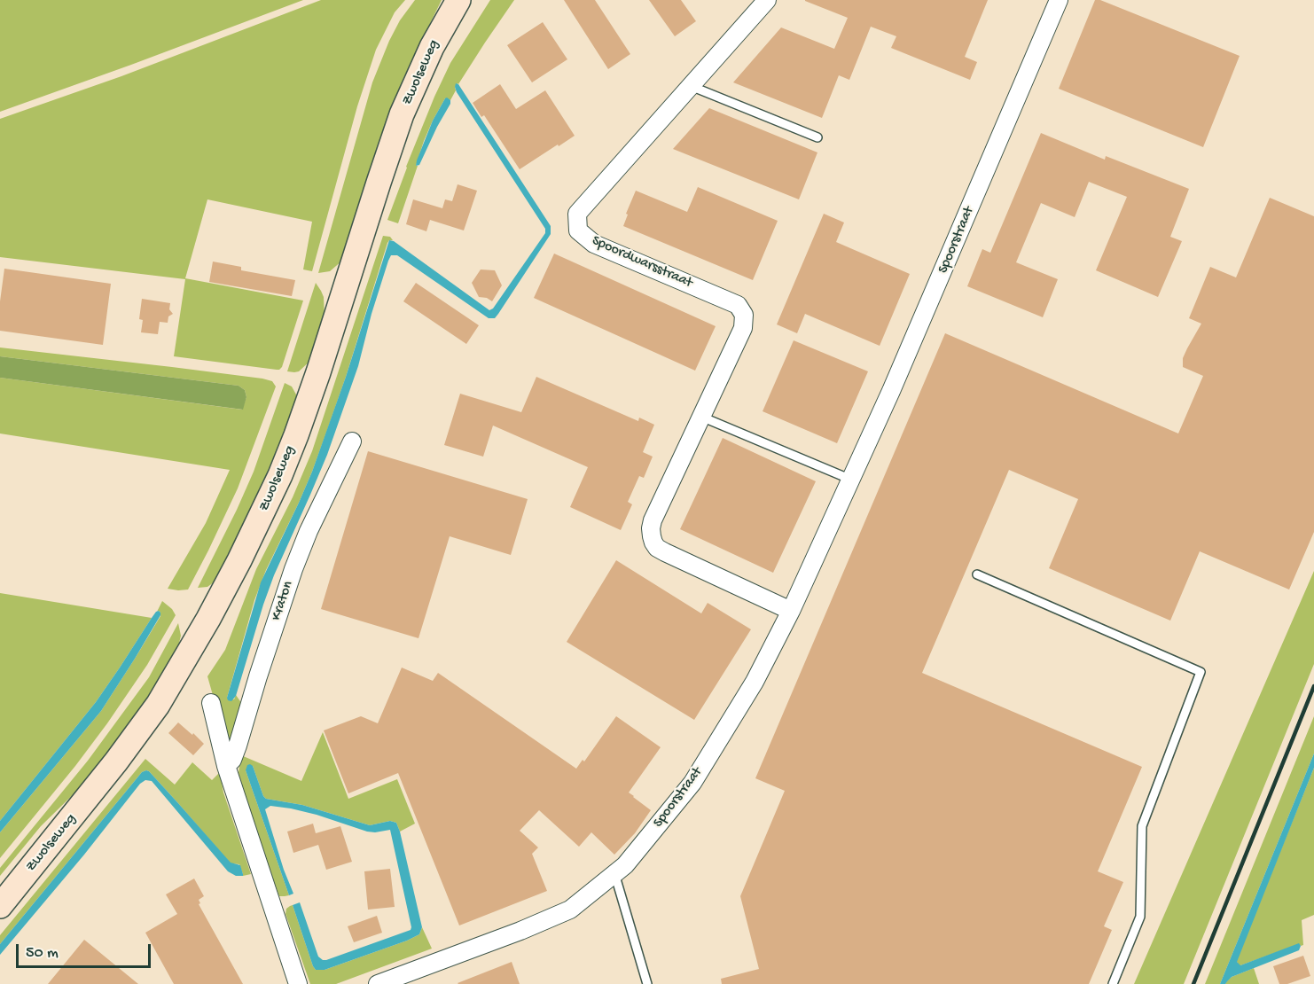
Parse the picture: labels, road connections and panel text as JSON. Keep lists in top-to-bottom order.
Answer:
{
  "streets": {
    "main road": ["Zwolseweg"],
    "street": ["Spoorstraat", "Spoordwarsstraat", "Kraton"]
  },
  "crossings": [
    ["Spoorstraat", "Spoordwarsstraat"]
  ],
  "scale_bar": "50 m"
}
